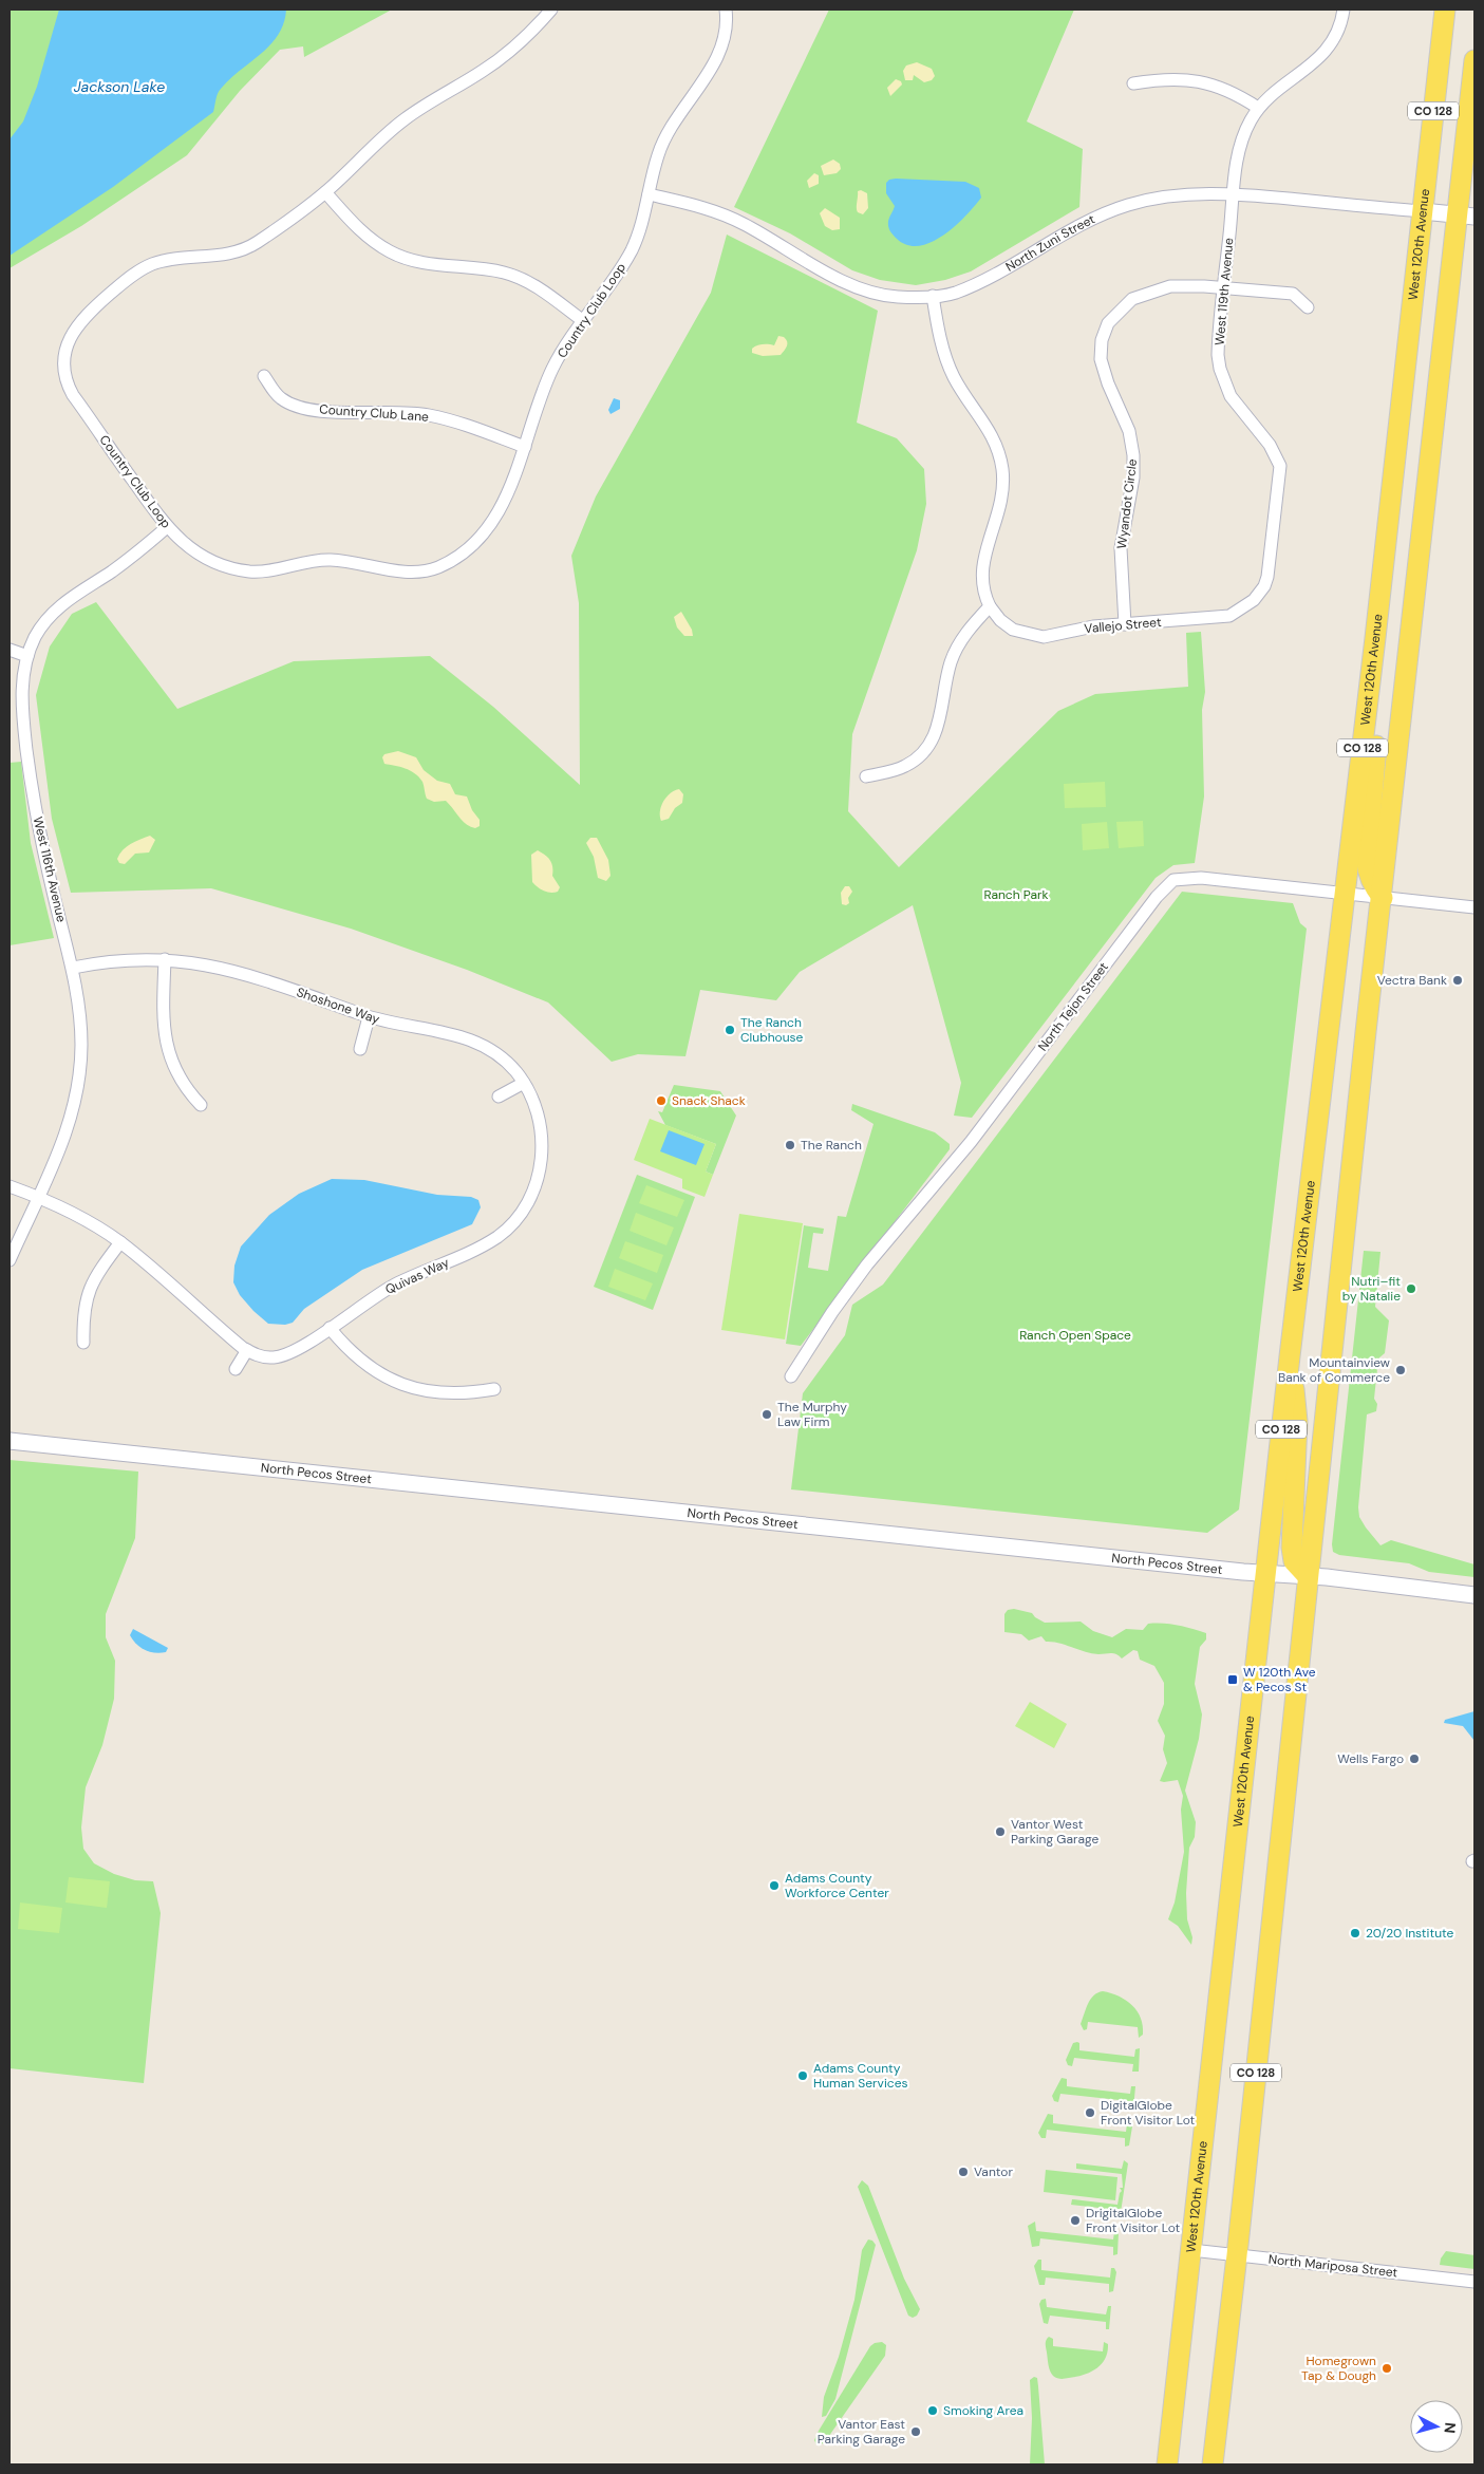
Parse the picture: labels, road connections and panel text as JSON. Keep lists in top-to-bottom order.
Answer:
{
  "streets": {
    "main road": ["CO 128", "West 120th Avenue"],
    "street": [
      "North Zuni Street",
      "West 119th Avenue",
      "Country Club Loop",
      "Country Club Lane",
      "Wyandot Circle",
      "Vallejo Street",
      "West 116th Avenue",
      "Shoshone Way",
      "North Tejon Street",
      "Quivas Way",
      "North Pecos Street",
      "North Mariposa Street"
    ]
  },
  "crossings": [
    ["CO 128", "North Zuni Street"],
    ["CO 128", "North Tejon Street"],
    ["CO 128", "North Pecos Street"],
    ["CO 128", "North Mariposa Street"],
    ["North Zuni Street", "West 120th Avenue"],
    ["North Zuni Street", "West 119th Avenue"],
    ["North Zuni Street", "Country Club Loop"],
    ["West 120th Avenue", "North Tejon Street"],
    ["West 120th Avenue", "North Pecos Street"],
    ["West 120th Avenue", "North Mariposa Street"],
    ["West 119th Avenue", "Wyandot Circle"],
    ["West 119th Avenue", "Vallejo Street"],
    ["Country Club Loop", "Country Club Lane"],
    ["Country Club Loop", "West 116th Avenue"],
    ["Wyandot Circle", "Vallejo Street"],
    ["West 116th Avenue", "Shoshone Way"],
    ["West 116th Avenue", "Quivas Way"],
    ["Shoshone Way", "Quivas Way"]
  ],
  "water": ["Jackson Lake"],
  "parks": ["Ranch Park", "Ranch Open Space"],
  "places": {
    "other": [
      "Vectra Bank",
      "The Ranch Clubhouse",
      "Snack Shack",
      "The Ranch",
      "Nutri–fit by Natalie",
      "Mountainview Bank of Commerce",
      "The Murphy Law Firm",
      "Wells Fargo",
      "Vantor West Parking Garage",
      "Adams County Workforce Center",
      "20/20 Institute",
      "Adams County Human Services",
      "DigitalGlobe Front Visitor Lot",
      "Vantor",
      "DrigitalGlobe Front Visitor Lot",
      "Homegrown Tap & Dough",
      "Smoking Area",
      "Vantor East Parking Garage"
    ],
    "transit": ["W 120th Ave & Pecos St"]
  },
  "north": "right"
}
